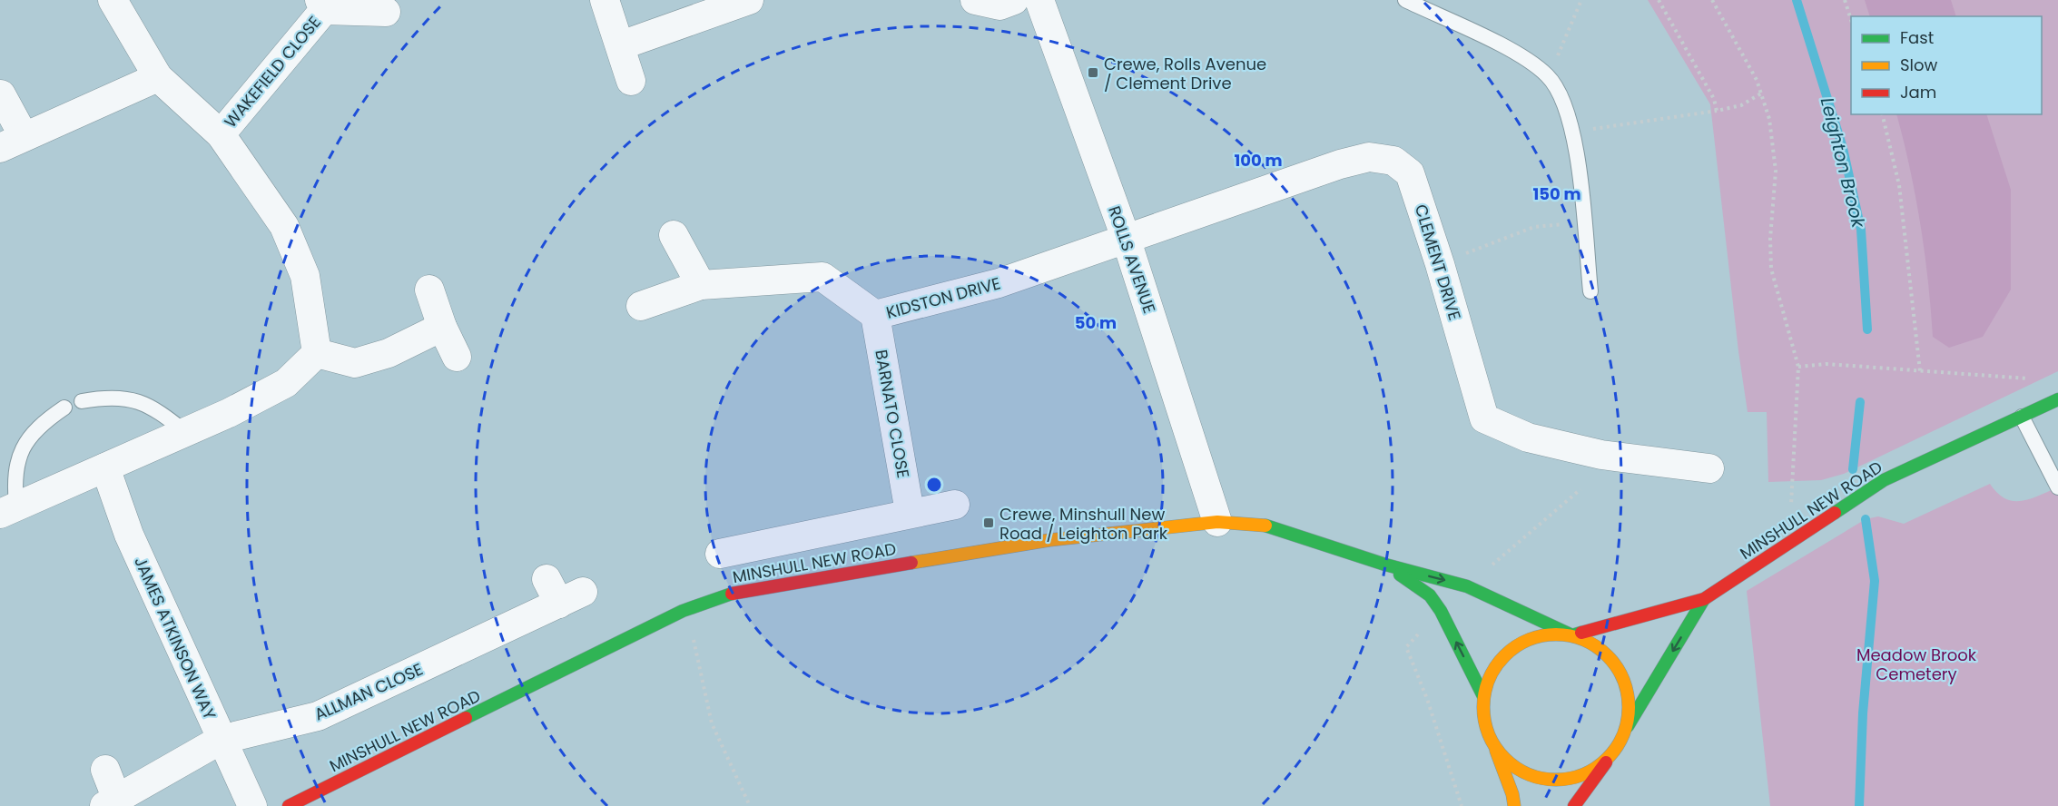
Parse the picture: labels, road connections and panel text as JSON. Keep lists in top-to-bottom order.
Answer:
{
  "streets": {
    "street": [
      "WAKEFIELD CLOSE",
      "ROLLS AVENUE",
      "CLEMENT DRIVE",
      "KIDSTON DRIVE",
      "BARNATO CLOSE",
      "MINSHULL NEW ROAD",
      "JAMES ATKINSON WAY",
      "ALLMAN CLOSE"
    ]
  },
  "crossings": [
    ["ROLLS AVENUE", "CLEMENT DRIVE"],
    ["ROLLS AVENUE", "KIDSTON DRIVE"],
    ["ROLLS AVENUE", "MINSHULL NEW ROAD"],
    ["CLEMENT DRIVE", "KIDSTON DRIVE"],
    ["KIDSTON DRIVE", "BARNATO CLOSE"],
    ["JAMES ATKINSON WAY", "ALLMAN CLOSE"]
  ],
  "water": ["Leighton Brook"],
  "parks": ["Meadow Brook Cemetery"],
  "places": {
    "transit": ["Crewe, Rolls Avenue / Clement Drive", "Crewe, Minshull New Road / Leighton Park"]
  },
  "legend": ["Fast", "Slow", "Jam"],
  "rings": ["100 m", "150 m", "50 m"]
}
